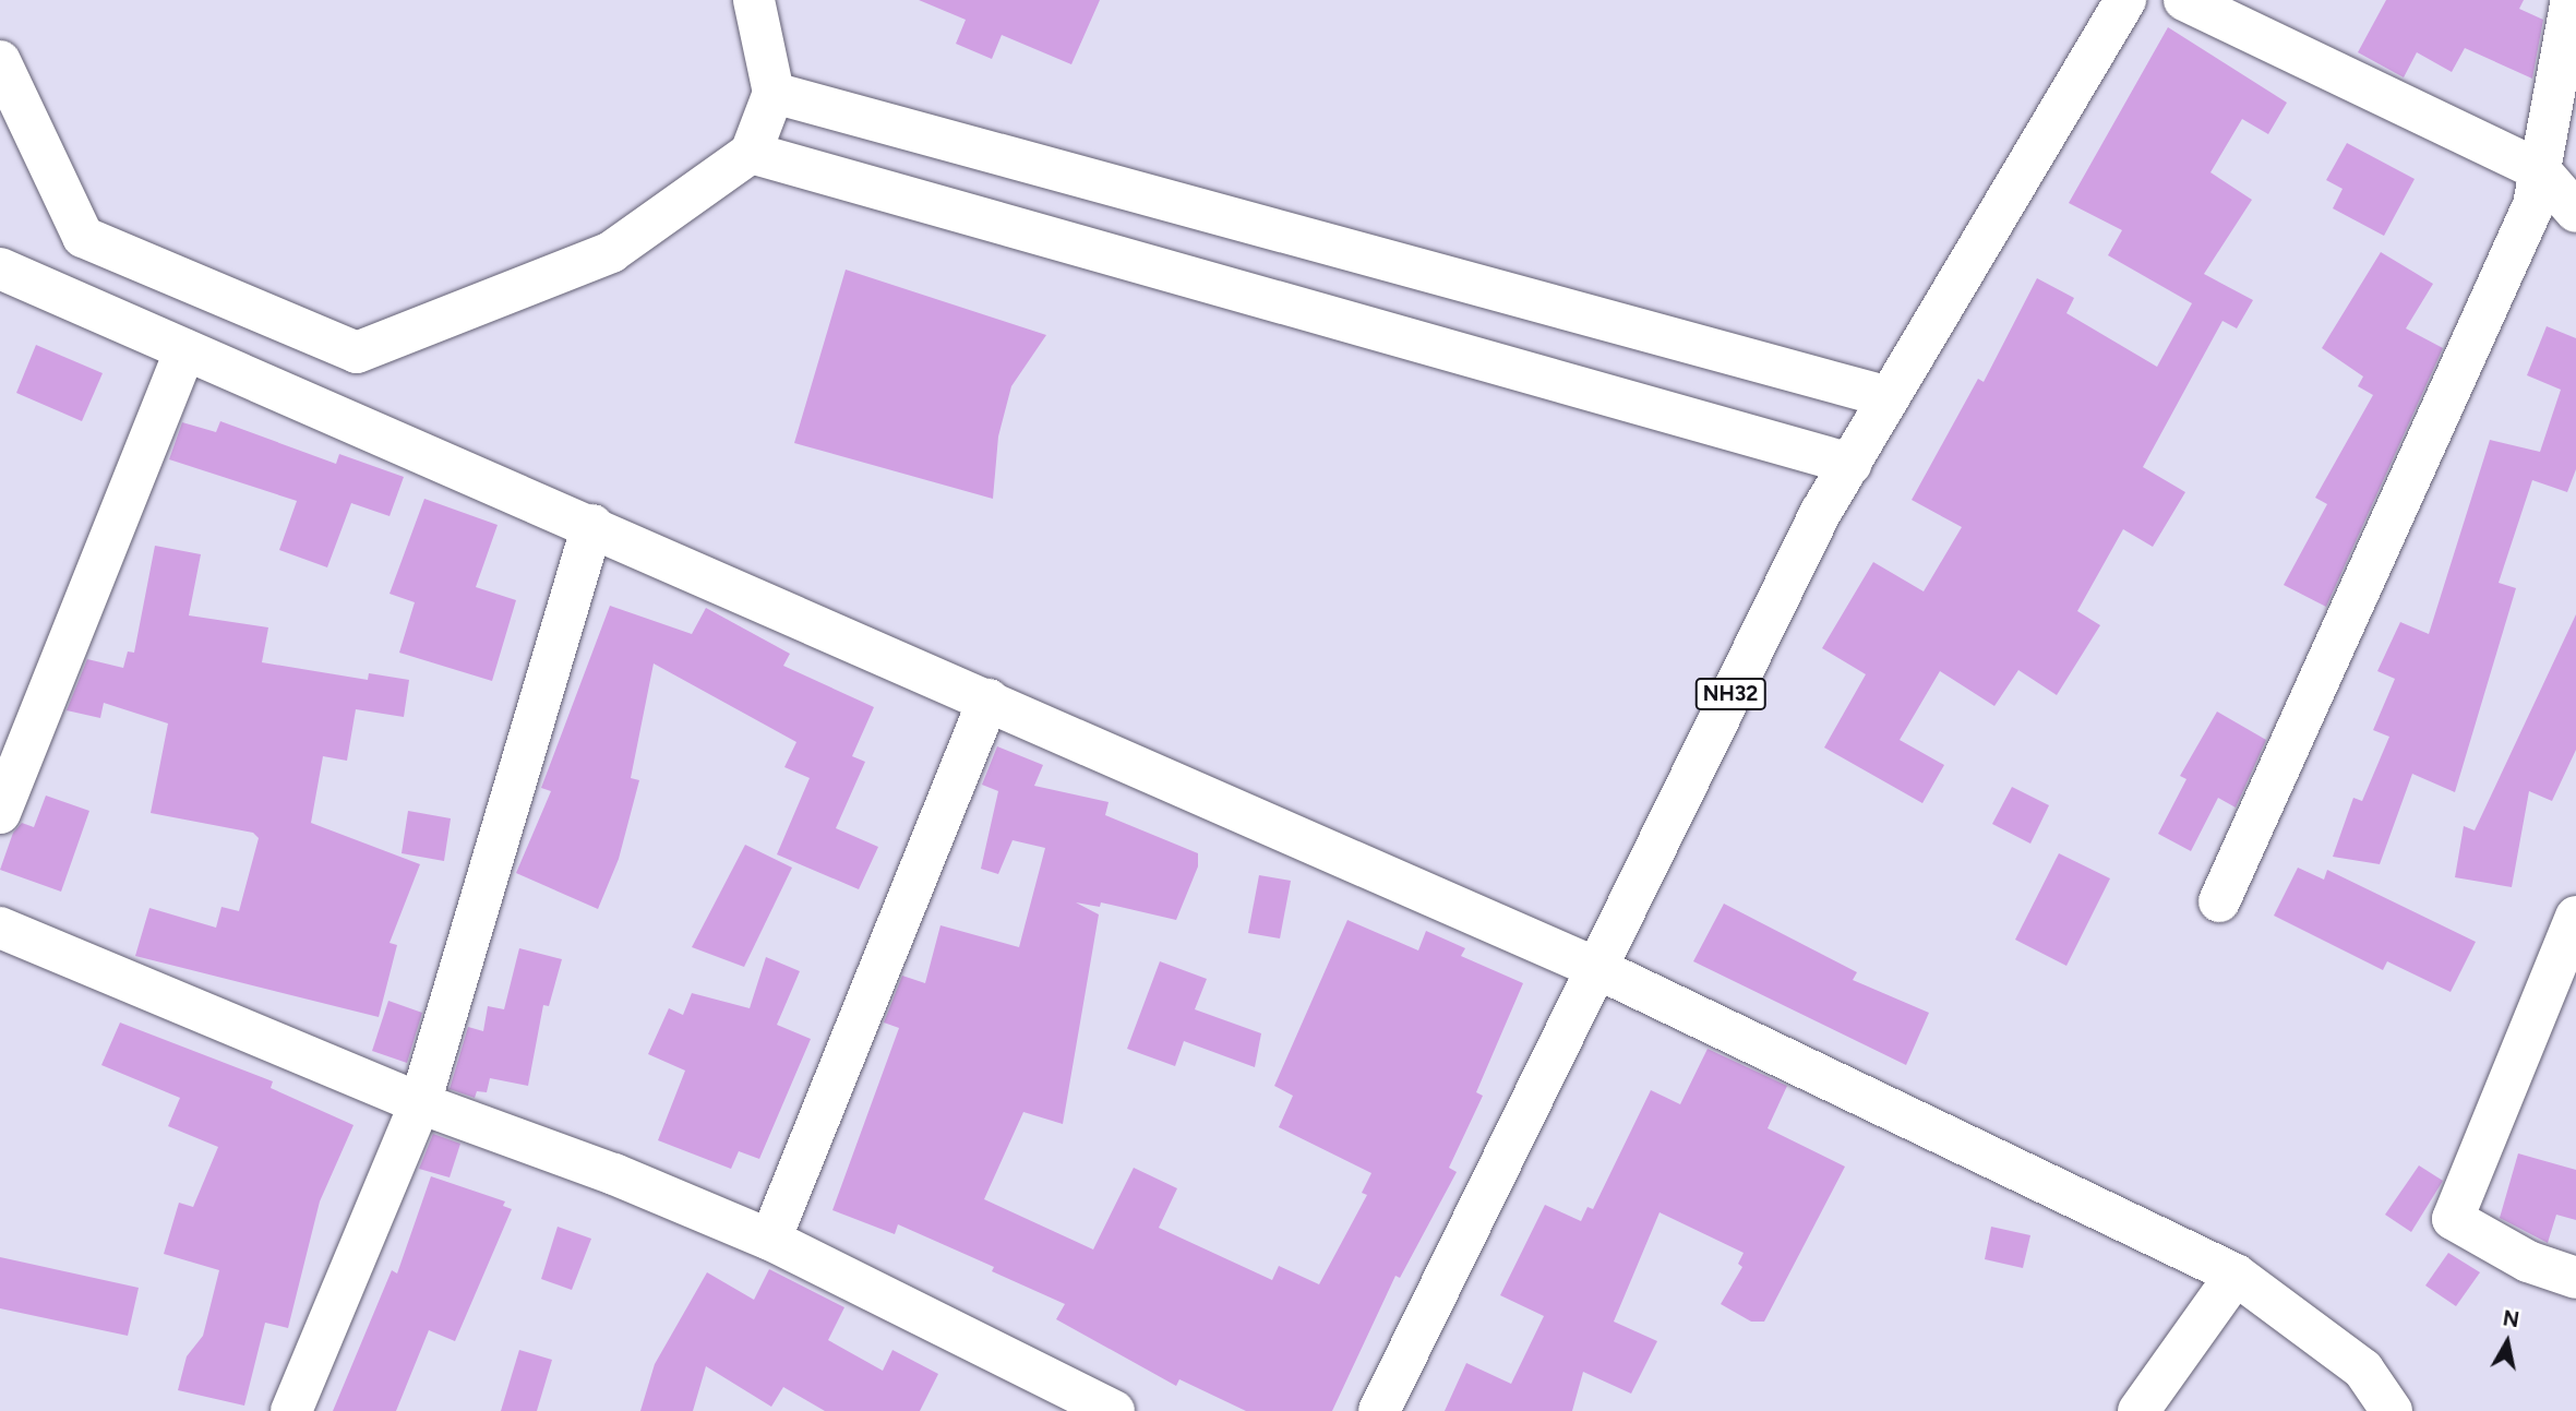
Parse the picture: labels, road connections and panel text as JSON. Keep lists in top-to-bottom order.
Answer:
{
  "streets": {
    "main road": ["NH32"]
  },
  "north": "top"
}
